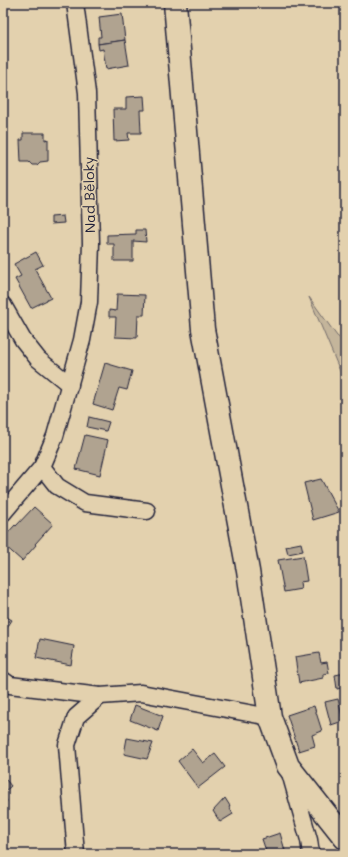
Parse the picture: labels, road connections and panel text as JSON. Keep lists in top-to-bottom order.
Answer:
{
  "streets": {
    "street": ["Nad Běloky"]
  }
}
